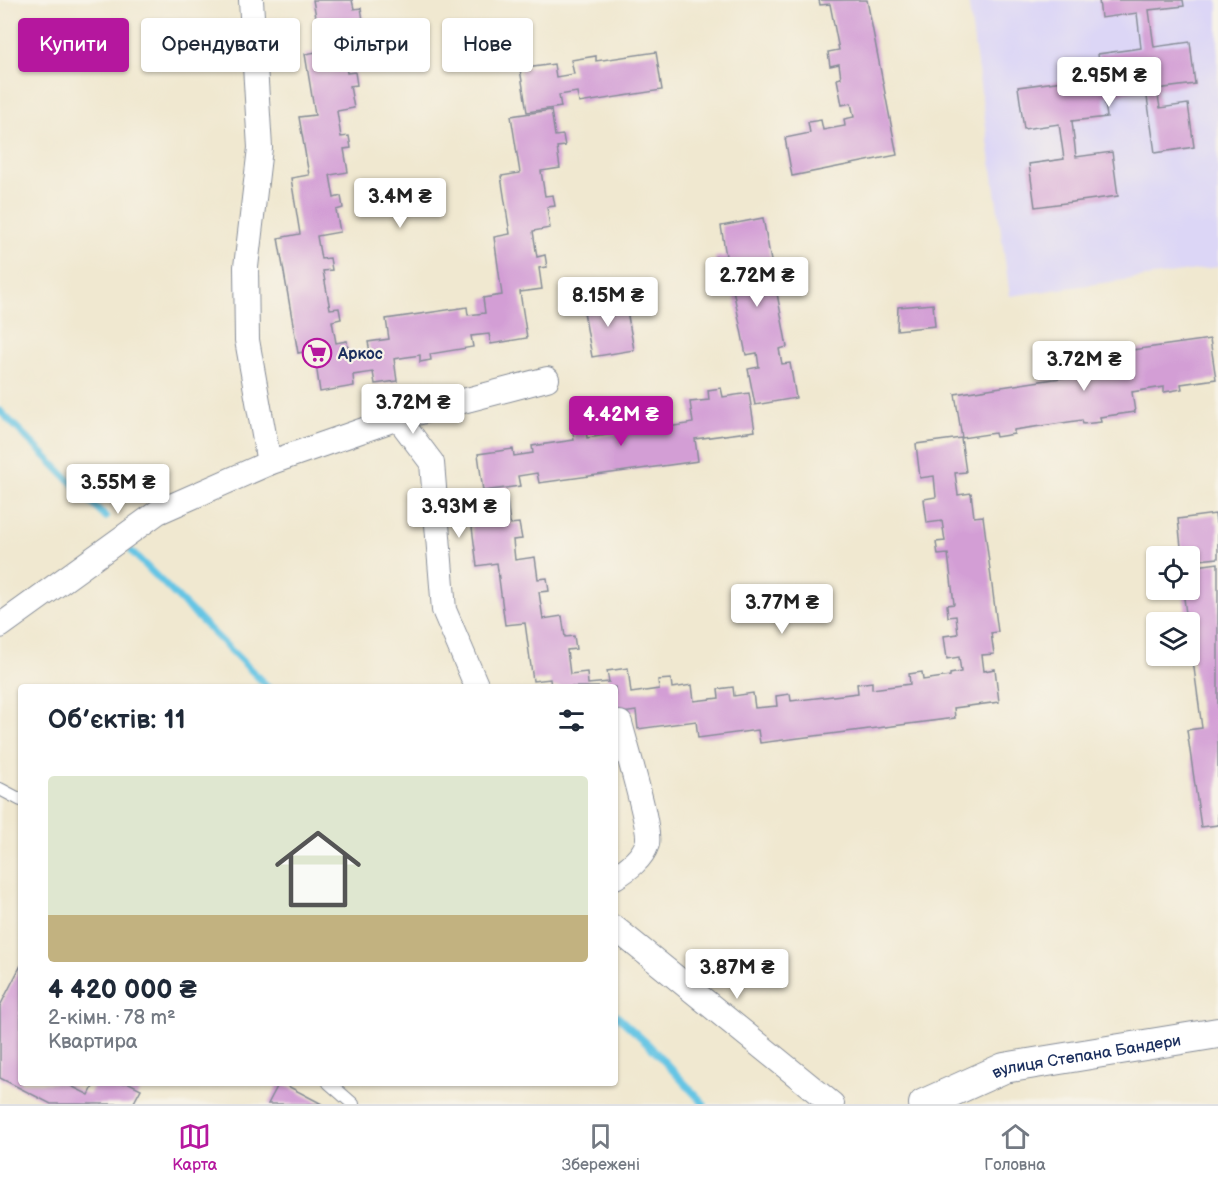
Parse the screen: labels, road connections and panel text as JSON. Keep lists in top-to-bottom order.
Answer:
{
  "streets": {
    "street": ["вулиця Степана Бандери"]
  },
  "places": {
    "supermarket": ["Аркос"]
  },
  "page": {
    "chip": [
      "Купити",
      "Орендувати",
      "Фільтри",
      "Нове"
    ],
    "price": [
      "2.95M ₴",
      "3.4M ₴",
      "2.72M ₴",
      "8.15M ₴",
      "3.72M ₴",
      "3.72M ₴",
      "4.42M ₴",
      "3.55M ₴",
      "3.93M ₴",
      "3.77M ₴",
      "3.87M ₴"
    ],
    "heading": "Об’єктів: 11",
    "list": [
      {
        "name": "4 420 000 ₴",
        "note": "2-кімн. · 78 m² · Квартира"
      }
    ],
    "tabs": ["Карта", "Збережені", "Головна"]
  }
}
